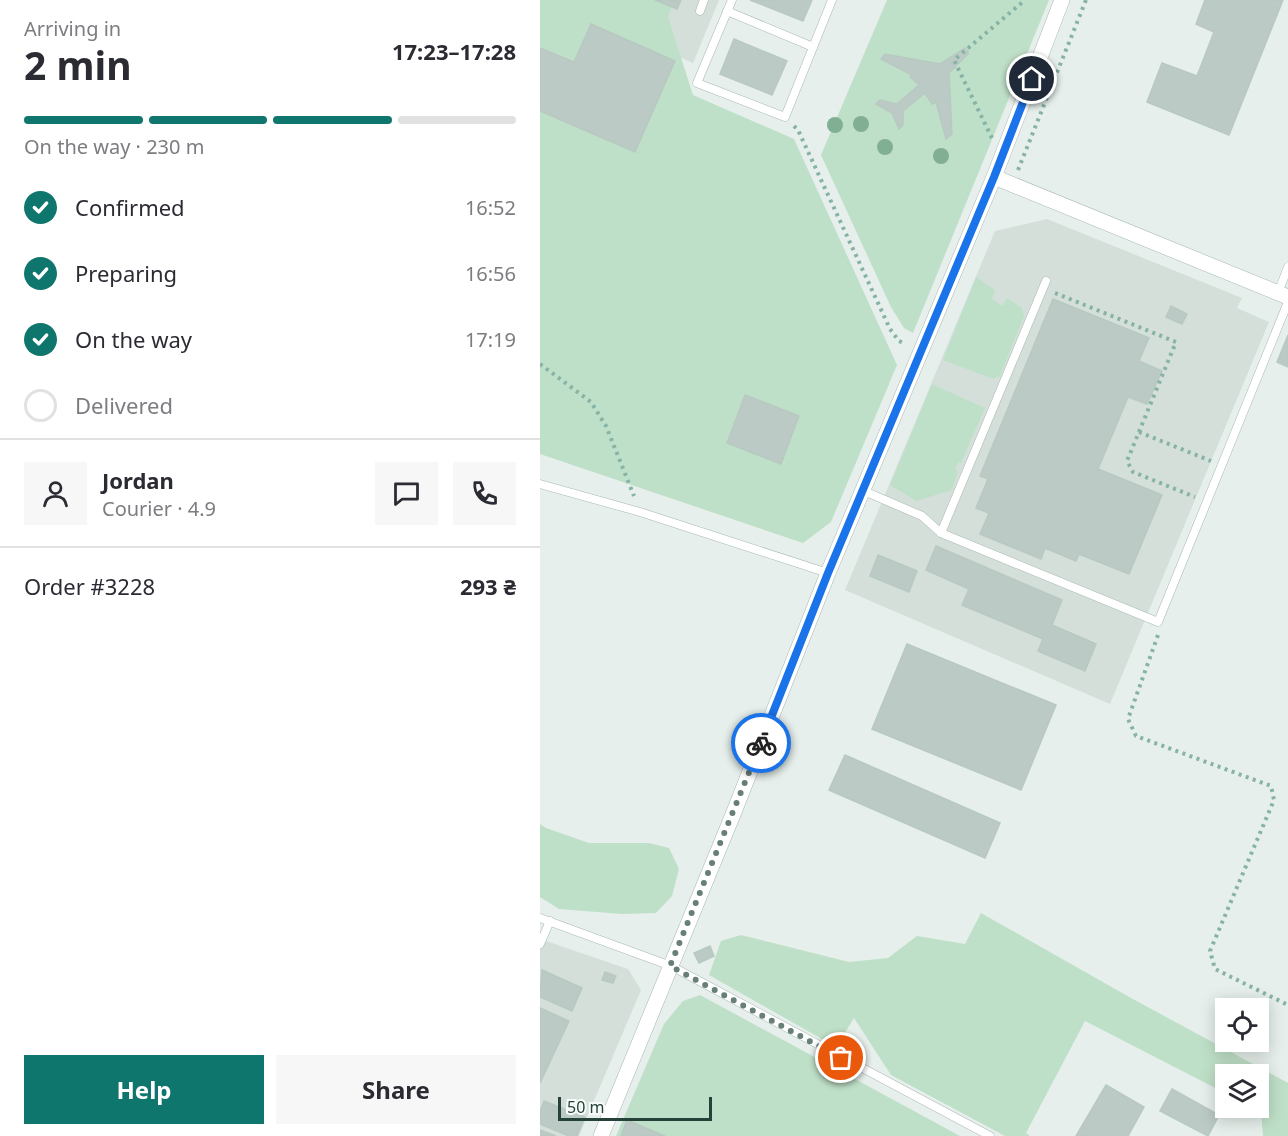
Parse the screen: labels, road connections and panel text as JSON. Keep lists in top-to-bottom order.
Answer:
{
  "scale_bar": "50 m",
  "page": {
    "heading": ["2 min", "Arriving in", "17:23–17:28"],
    "panel": [
      "Jordan",
      "Courier · 4.9",
      "Order #3228",
      "293 ₴"
    ],
    "bar": "On the way · 230 m",
    "list": [
      ["Confirmed", "16:52"],
      ["Preparing", "16:56"],
      ["On the way", "17:19"],
      "Delivered"
    ],
    "buttons": ["Help", "Share"],
    "scale": "50 m"
  }
}
